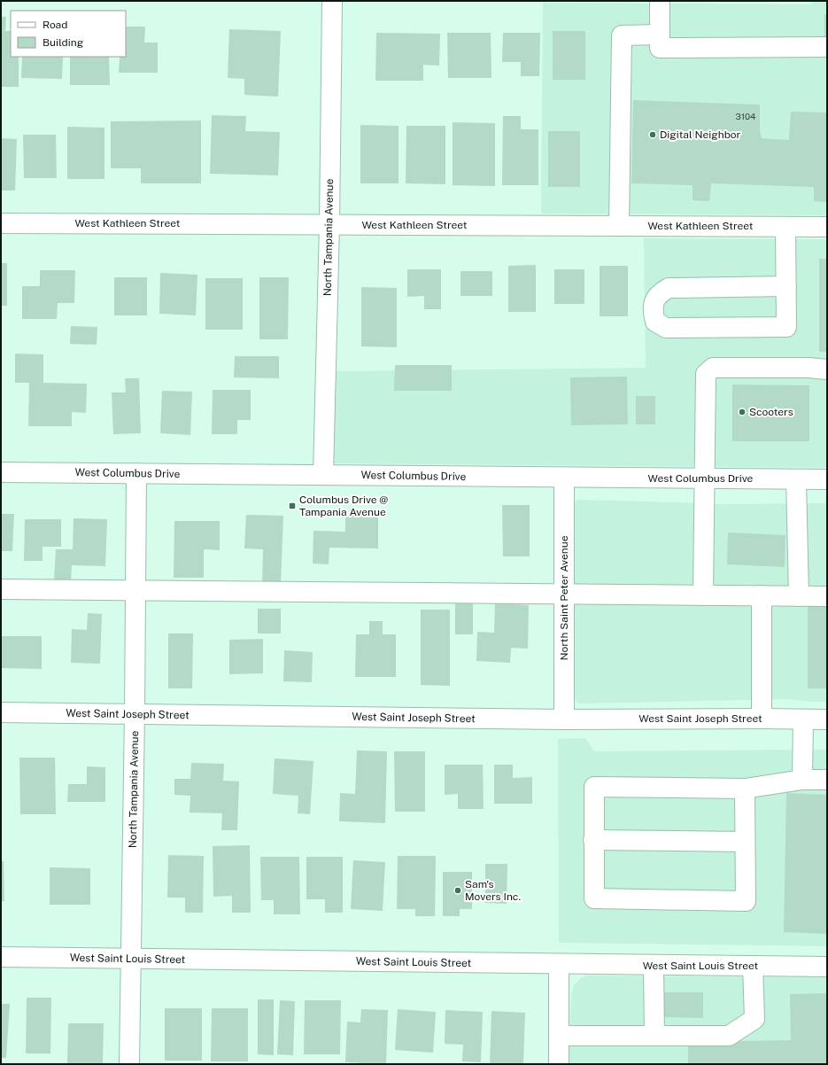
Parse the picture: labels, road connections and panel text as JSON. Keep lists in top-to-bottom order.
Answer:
{
  "streets": {
    "street": [
      "West Kathleen Street",
      "North Tampania Avenue",
      "West Columbus Drive",
      "North Saint Peter Avenue",
      "West Saint Joseph Street",
      "West Saint Louis Street"
    ]
  },
  "crossings": [
    ["West Kathleen Street", "North Tampania Avenue"],
    ["North Tampania Avenue", "West Columbus Drive"],
    ["North Tampania Avenue", "West Saint Joseph Street"],
    ["North Tampania Avenue", "West Saint Louis Street"],
    ["West Columbus Drive", "North Saint Peter Avenue"],
    ["North Saint Peter Avenue", "West Saint Joseph Street"]
  ],
  "places": {
    "other": ["Digital Neighbor", "Scooters", "Sam's Movers Inc."],
    "transit": ["Columbus Drive @ Tampania Avenue"]
  },
  "house_numbers": ["3104"],
  "legend": ["Road", "Building"]
}
